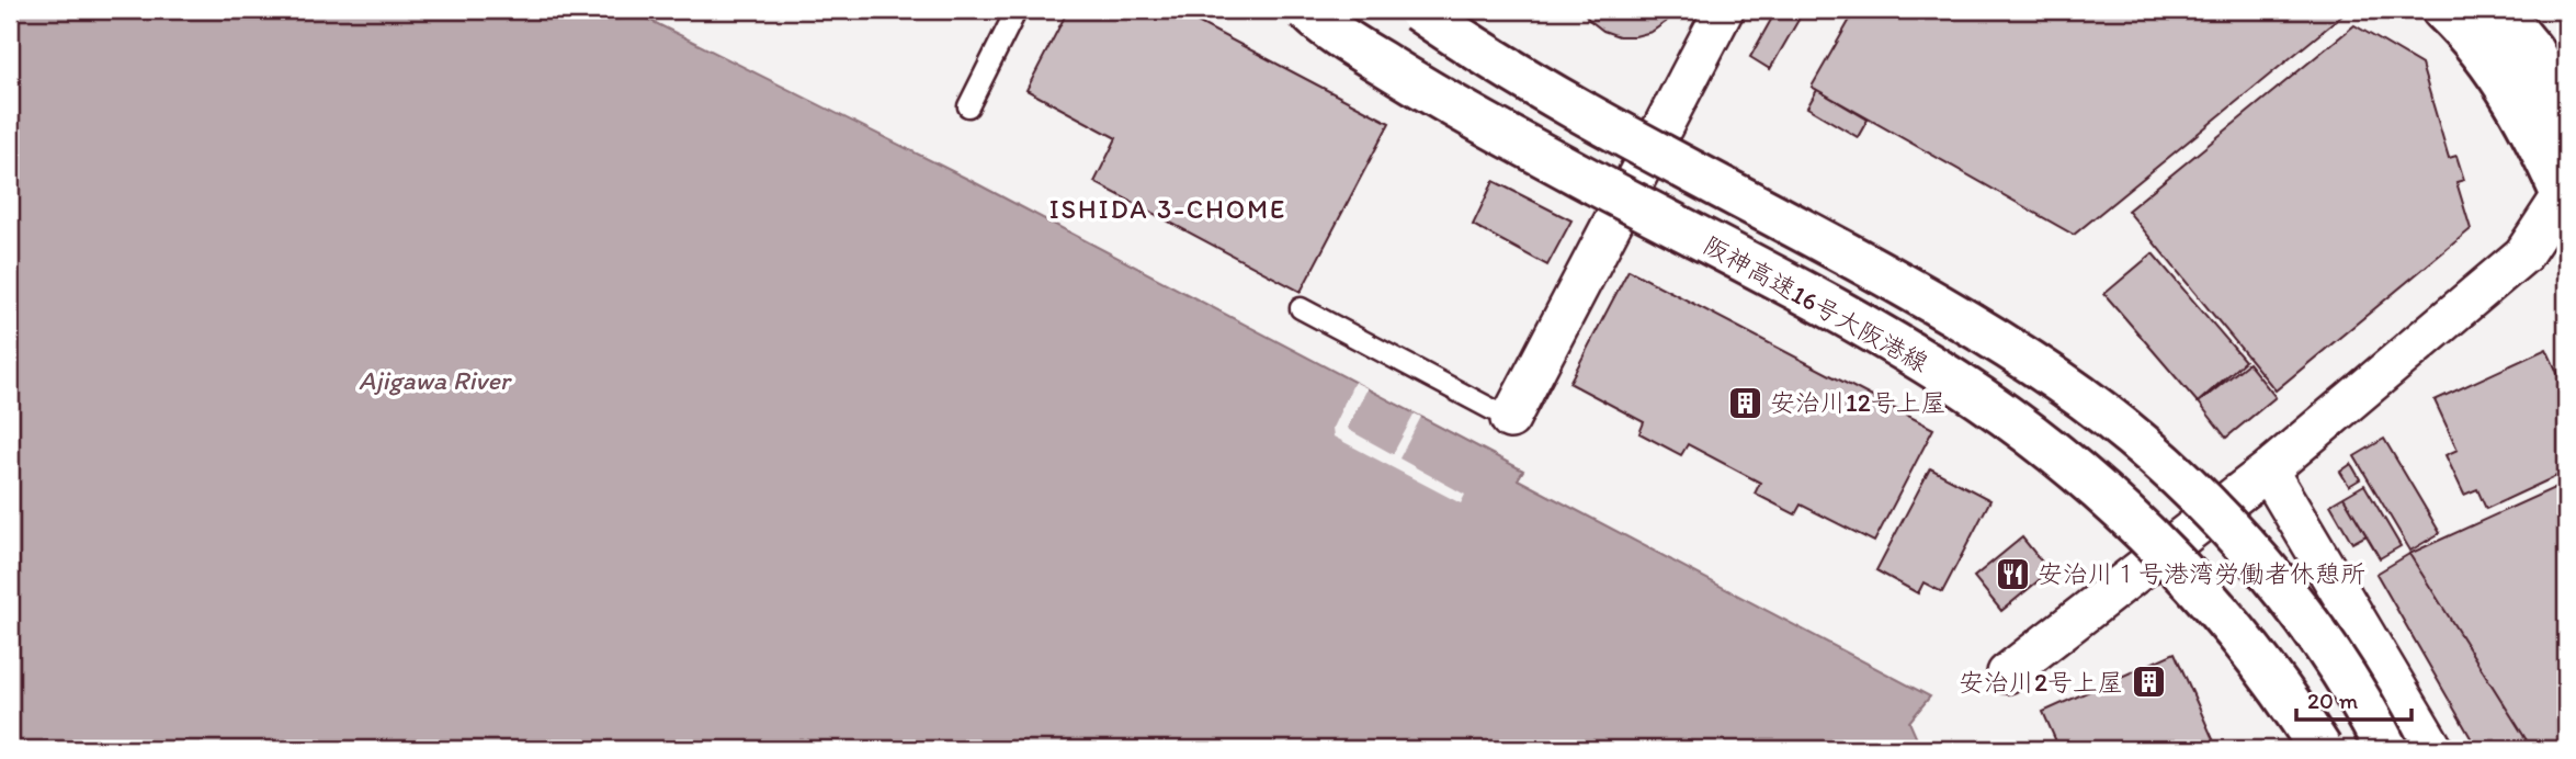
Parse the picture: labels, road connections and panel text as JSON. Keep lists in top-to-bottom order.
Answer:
{
  "streets": {
    "main road": ["阪神高速16号大阪港線"]
  },
  "districts": ["ISHIDA 3-CHOME"],
  "water": ["Ajigawa River"],
  "places": {
    "building": ["安治川12号上屋", "安治川2号上屋"],
    "restaurant": ["安治川１号港湾労働者休憩所"]
  },
  "scale_bar": "20 m"
}
